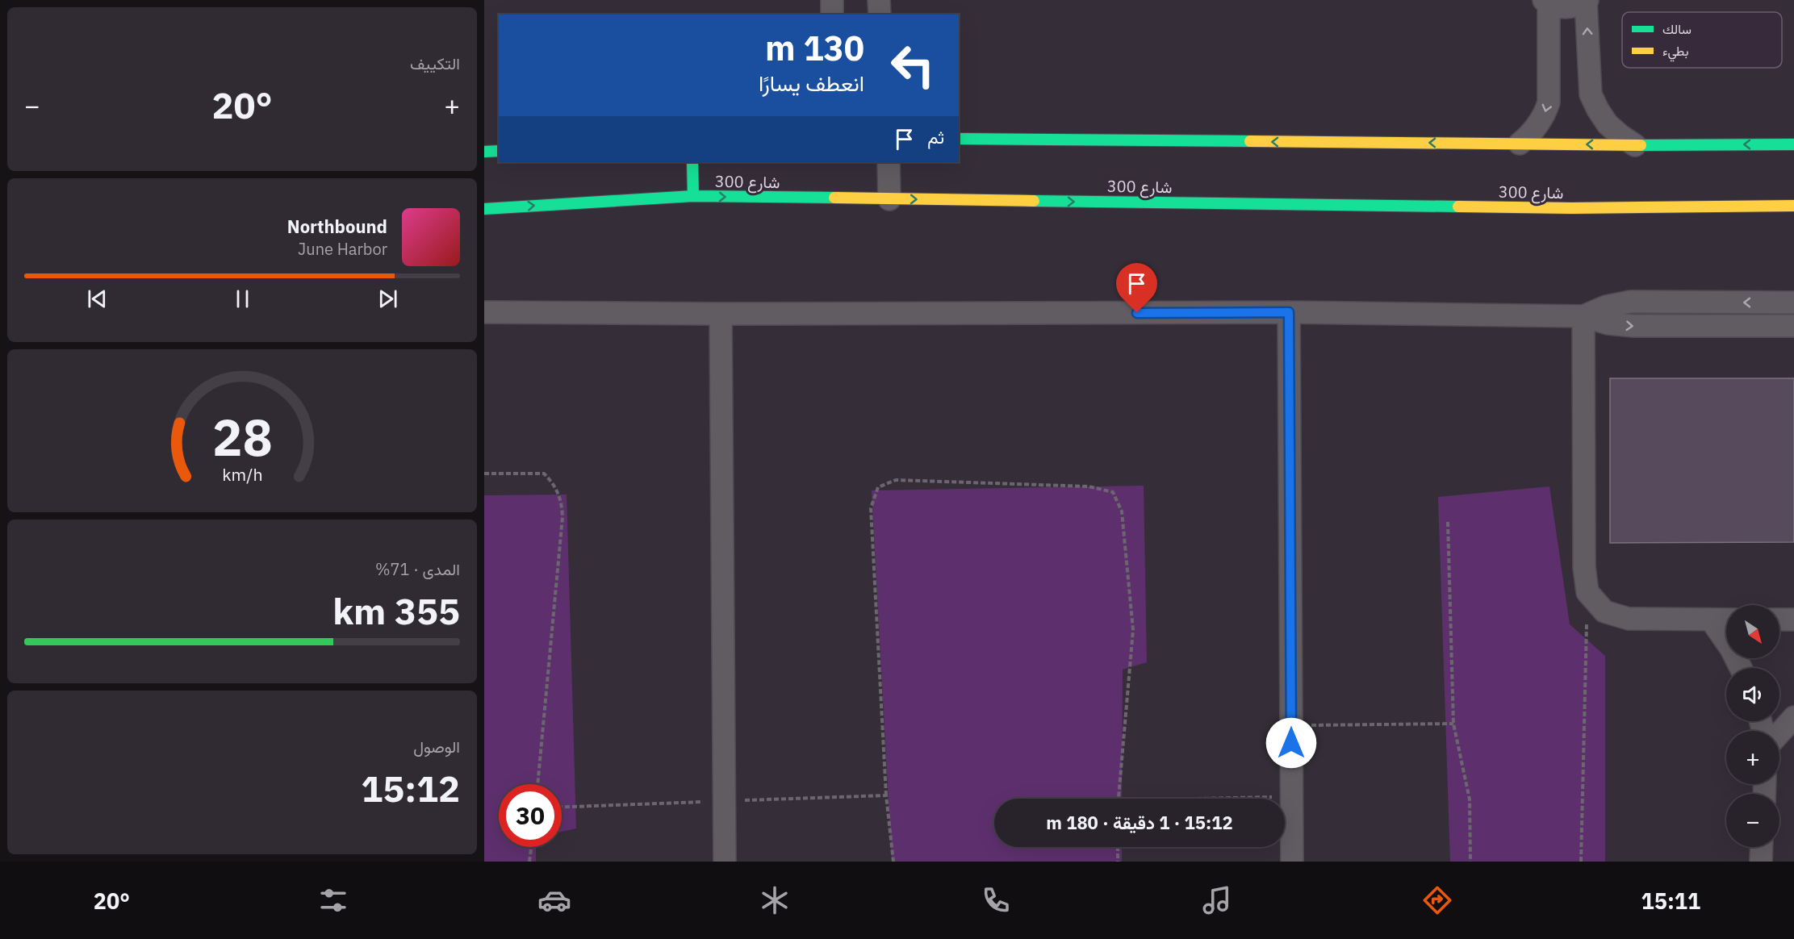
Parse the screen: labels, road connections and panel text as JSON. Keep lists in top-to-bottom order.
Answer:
{
  "streets": {
    "street": ["شارع 300"]
  },
  "legend": ["سالك", "بطيء"],
  "north": "bottom right",
  "page": {
    "tile": [
      "التكييف",
      ["المدى · 71%", "355 km"],
      ["الوصول", "15:12"]
    ],
    "turn": ["130 m", "انعطف يسارًا"],
    "heat": ["−", "20°", "+"],
    "then": "ثم",
    "song": ["Northbound", "June Harbor"],
    "map_buttons": ["+", "−"],
    "limit": "30",
    "trip": "15:12 · 1 دقيقة · 180 m",
    "tabs": ["15:11", "20°"],
    "gauge": ["28", "km/h"]
  }
}
